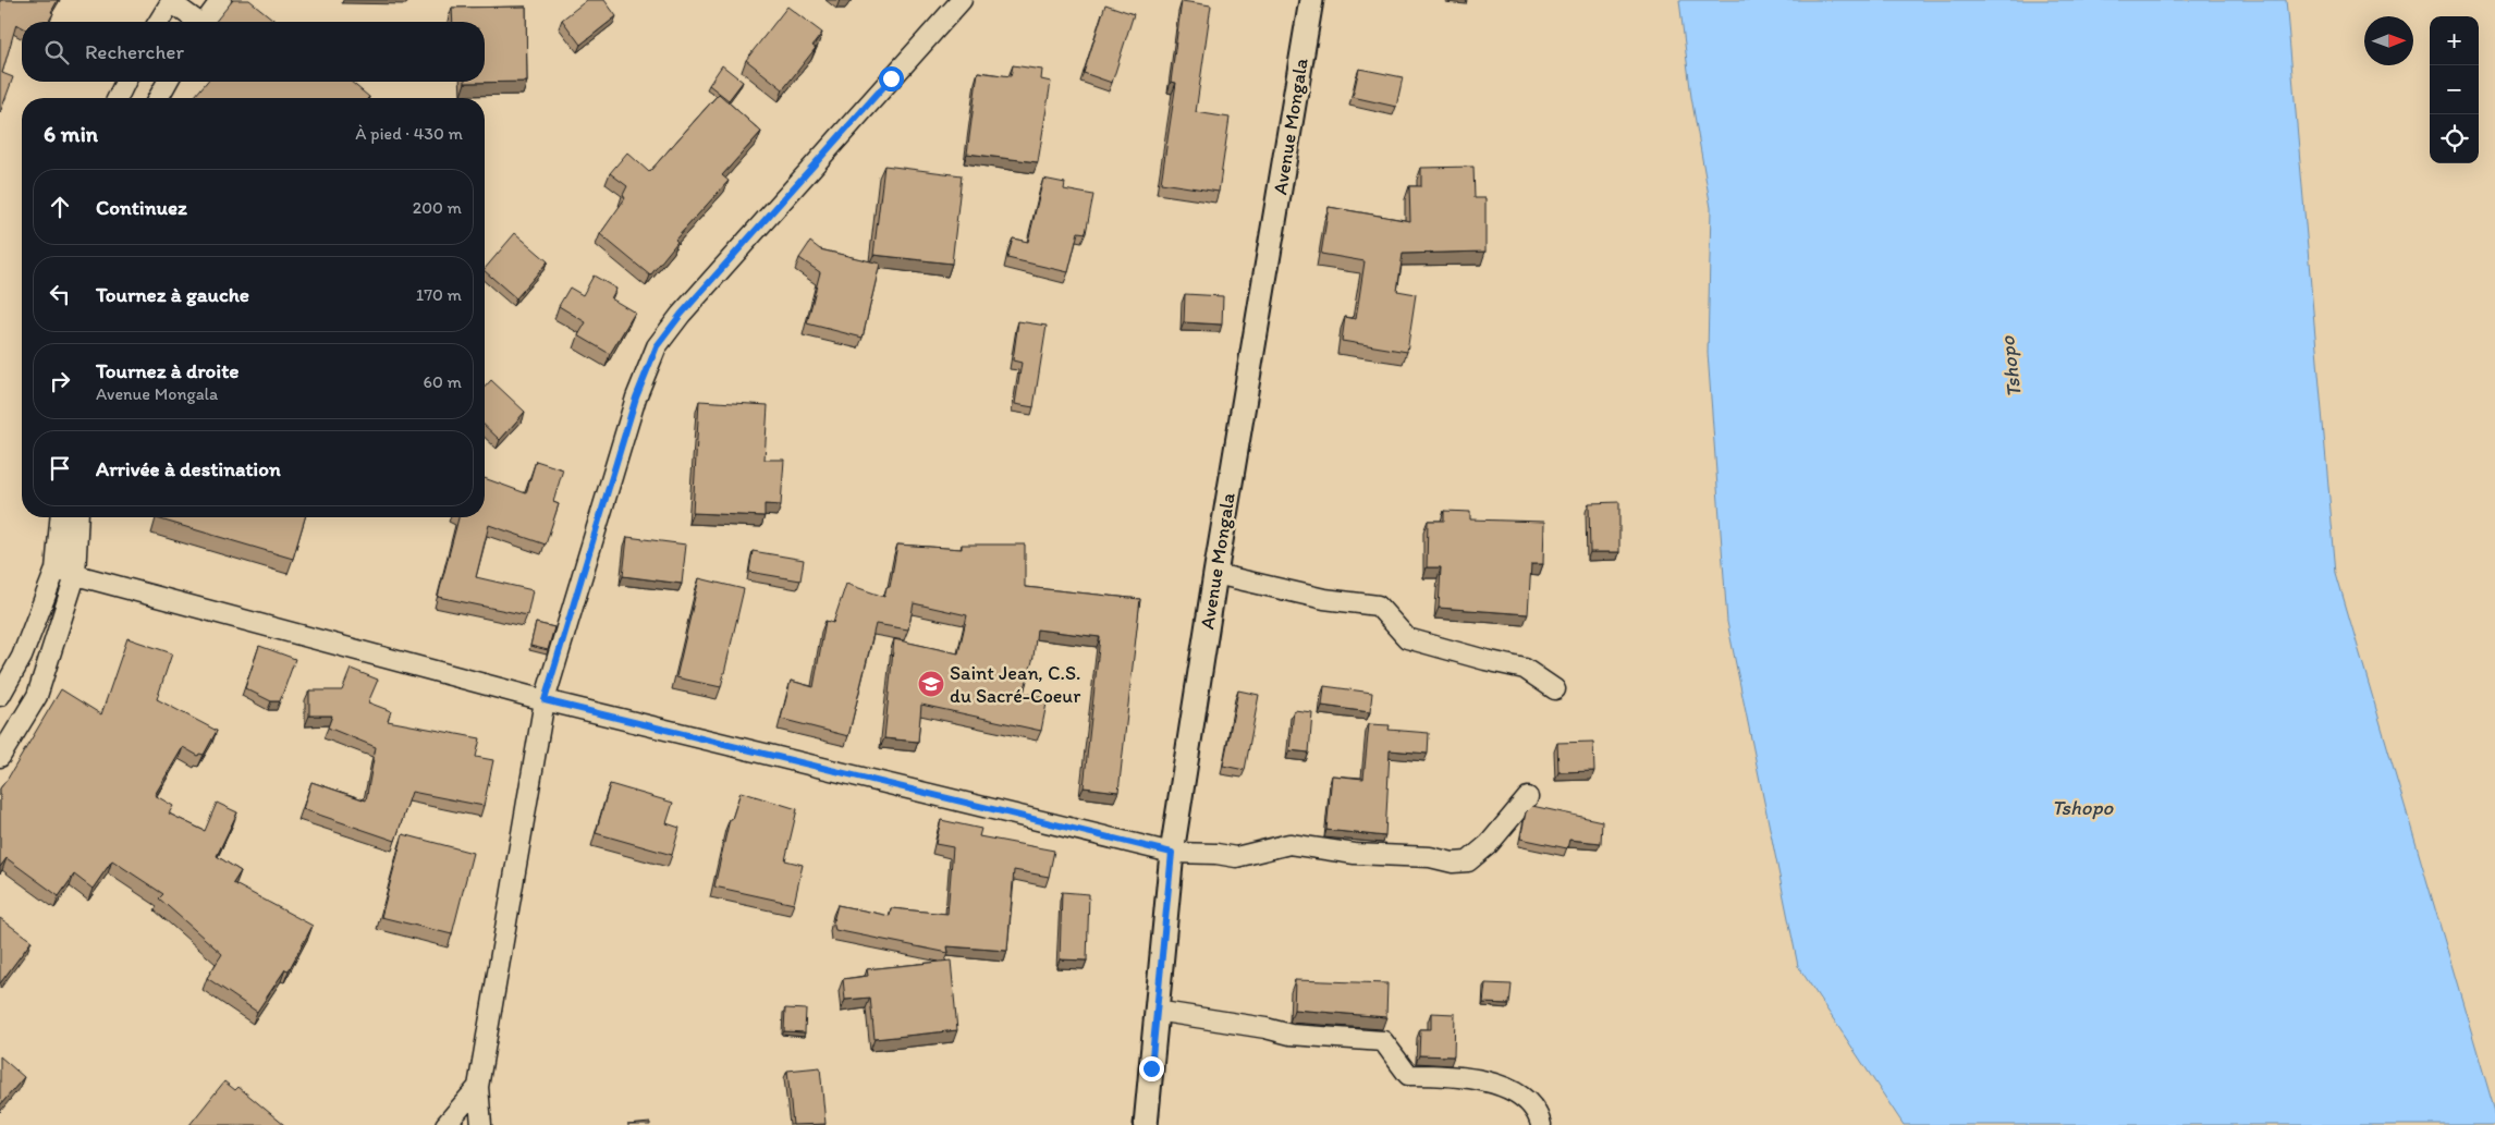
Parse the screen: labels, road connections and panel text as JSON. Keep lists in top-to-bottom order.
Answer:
{
  "streets": {
    "street": ["Avenue Mongala"]
  },
  "water": ["Tshopo"],
  "places": {
    "school or university": ["Saint Jean, C.S. du Sacré-Coeur"]
  },
  "north": "right",
  "page": {
    "map_buttons": ["+", "−"],
    "search": "Rechercher",
    "heading": ["6 min", "À pied · 430 m"],
    "list": [
      ["Continuez", "200 m"],
      ["Tournez à gauche", "170 m"],
      ["Tournez à droite", "Avenue Mongala", "60 m"],
      "Arrivée à destination"
    ]
  }
}
